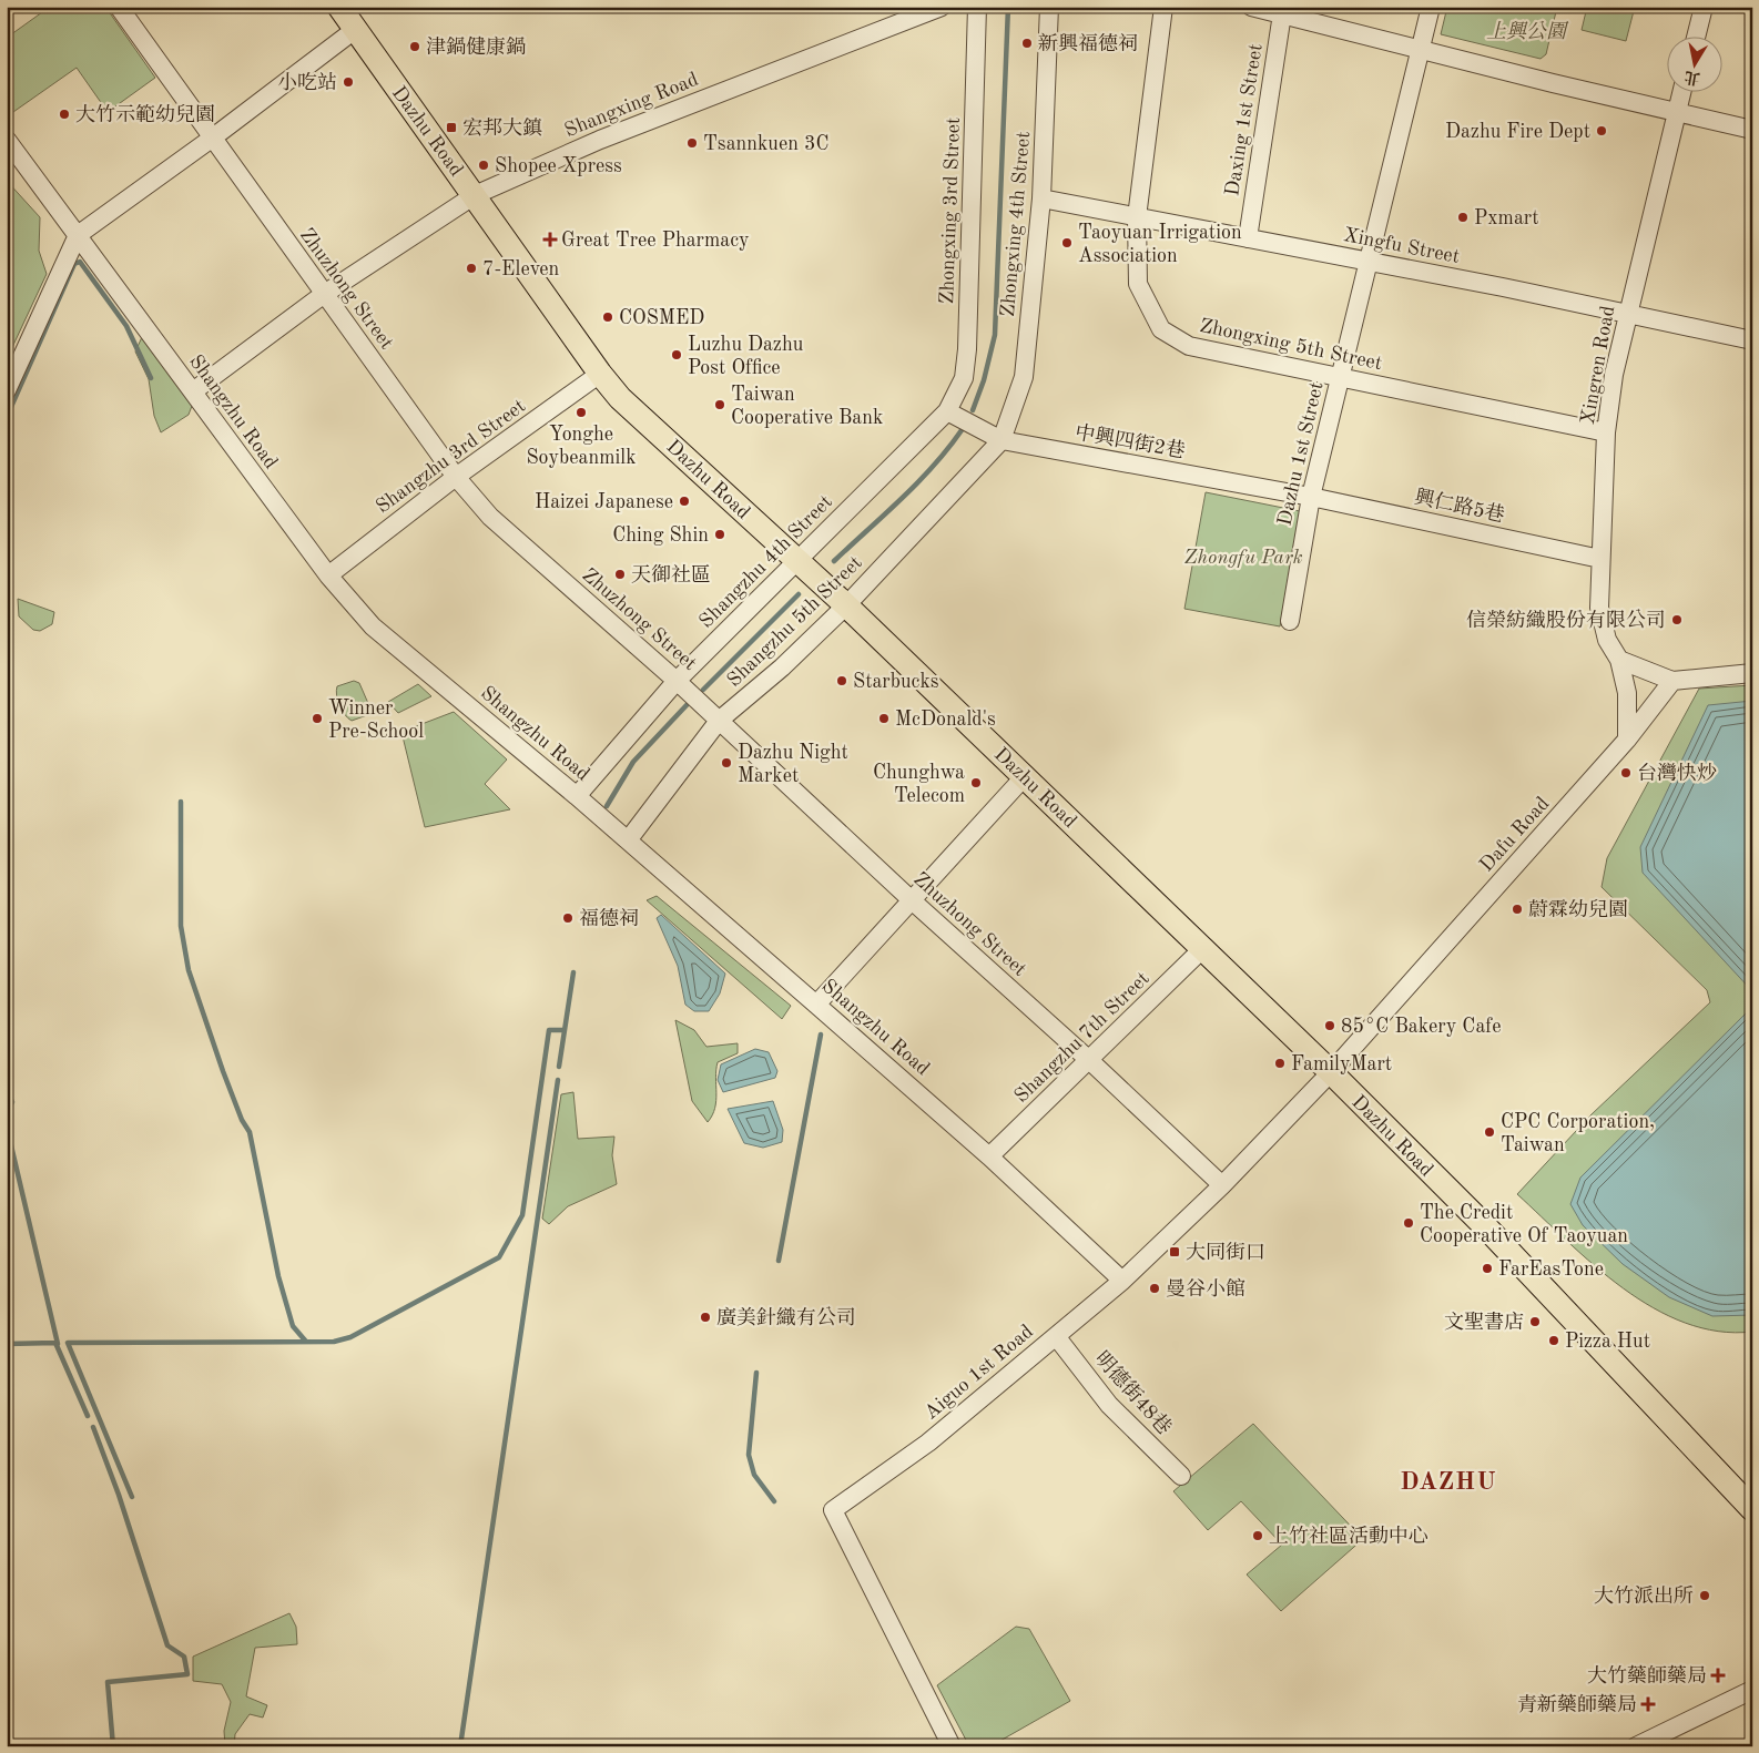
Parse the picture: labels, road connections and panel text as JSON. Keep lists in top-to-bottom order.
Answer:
{
  "streets": {
    "main road": ["Dazhu Road"],
    "street": [
      "Shangxing Road",
      "Daxing 1st Street",
      "Zhongxing 3rd Street",
      "Zhongxing 4th Street",
      "Xingfu Street",
      "Zhuzhong Street",
      "Zhongxing 5th Street",
      "Xingren Road",
      "Shangzhu Road",
      "中興四街2巷",
      "Dazhu 1st Street",
      "Shangzhu 3rd Street",
      "興仁路5巷",
      "Shangzhu 4th Street",
      "Shangzhu 5th Street",
      "Dafu Road",
      "Shangzhu 7th Street",
      "Aiguo 1st Road",
      "明德街48巷"
    ]
  },
  "crossings": [
    ["Shangxing Road", "Dazhu Road"],
    ["Shangxing Road", "Zhuzhong Street"],
    ["Shangxing Road", "Shangzhu Road"],
    ["Daxing 1st Street", "Xingfu Street"],
    ["Dazhu Road", "Shangzhu 3rd Street"],
    ["Dazhu Road", "Shangzhu 4th Street"],
    ["Dazhu Road", "Shangzhu 5th Street"],
    ["Dazhu Road", "Dafu Road"],
    ["Dazhu Road", "Shangzhu 7th Street"],
    ["Dazhu Road", "Aiguo 1st Road"],
    ["Zhongxing 3rd Street", "中興四街2巷"],
    ["Zhongxing 3rd Street", "Shangzhu 4th Street"],
    ["Zhongxing 4th Street", "Xingfu Street"],
    ["Zhongxing 4th Street", "中興四街2巷"],
    ["Zhongxing 4th Street", "Shangzhu 5th Street"],
    ["Xingfu Street", "Zhongxing 5th Street"],
    ["Xingfu Street", "Xingren Road"],
    ["Xingfu Street", "Dazhu 1st Street"],
    ["Zhuzhong Street", "Shangzhu 3rd Street"],
    ["Zhuzhong Street", "Shangzhu 4th Street"],
    ["Zhuzhong Street", "Shangzhu 5th Street"],
    ["Zhuzhong Street", "Shangzhu 7th Street"],
    ["Zhuzhong Street", "Aiguo 1st Road"],
    ["Zhongxing 5th Street", "Xingren Road"],
    ["Zhongxing 5th Street", "Dazhu 1st Street"],
    ["Xingren Road", "興仁路5巷"],
    ["Xingren Road", "Dafu Road"],
    ["Shangzhu Road", "Shangzhu 3rd Street"],
    ["Shangzhu Road", "Shangzhu 4th Street"],
    ["Shangzhu Road", "Shangzhu 5th Street"],
    ["Shangzhu Road", "Shangzhu 7th Street"],
    ["Shangzhu Road", "Aiguo 1st Road"],
    ["中興四街2巷", "Dazhu 1st Street"],
    ["中興四街2巷", "興仁路5巷"],
    ["中興四街2巷", "Shangzhu 4th Street"],
    ["中興四街2巷", "Shangzhu 5th Street"],
    ["Dazhu 1st Street", "興仁路5巷"],
    ["Dafu Road", "Aiguo 1st Road"],
    ["Aiguo 1st Road", "明德街48巷"]
  ],
  "districts": ["DAZHU"],
  "parks": ["上興公園", "Zhongfu Park"],
  "places": {
    "other": [
      "新興福德祠",
      "津鍋健康鍋",
      "小吃站",
      "大竹示範幼兒園",
      "Dazhu Fire Dept",
      "Tsannkuen 3C",
      "Shopee Xpress",
      "Pxmart",
      "Taoyuan Irrigation Association",
      "7-Eleven",
      "COSMED",
      "Luzhu Dazhu Post Office",
      "Taiwan Cooperative Bank",
      "Yonghe Soybeanmilk",
      "Haizei Japanese",
      "Ching Shin",
      "天御社區",
      "信榮紡織股份有限公司",
      "Starbucks",
      "Winner Pre-School",
      "McDonald's",
      "Dazhu Night Market",
      "台灣快炒",
      "Chunghwa Telecom",
      "蔚霖幼兒園",
      "福德祠",
      "85°C Bakery Cafe",
      "FamilyMart",
      "CPC Corporation, Taiwan",
      "The Credit Cooperative Of Taoyuan",
      "FarEasTone",
      "曼谷小館",
      "廣美針織有公司",
      "文聖書店",
      "Pizza Hut",
      "上竹社區活動中心",
      "大竹派出所"
    ],
    "transit": ["宏邦大鎮", "大同街口"],
    "health": ["Great Tree Pharmacy", "大竹藥師藥局", "青新藥師藥局"]
  },
  "north": "bottom"
}
